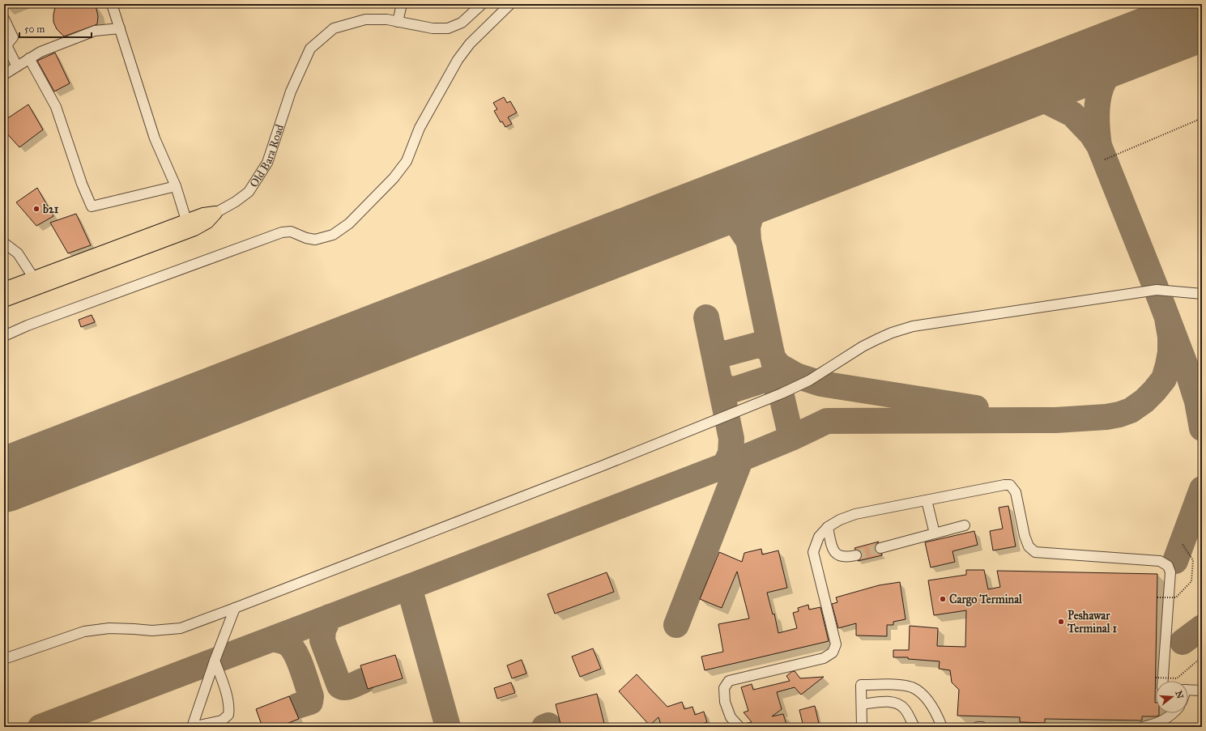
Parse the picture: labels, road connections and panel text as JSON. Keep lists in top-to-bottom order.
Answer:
{
  "streets": {
    "main road": ["Old Bara Road"]
  },
  "places": ["b21", "Cargo Terminal", "Peshawar Terminal 1"],
  "scale_bar": "50 m",
  "north": "right"
}
